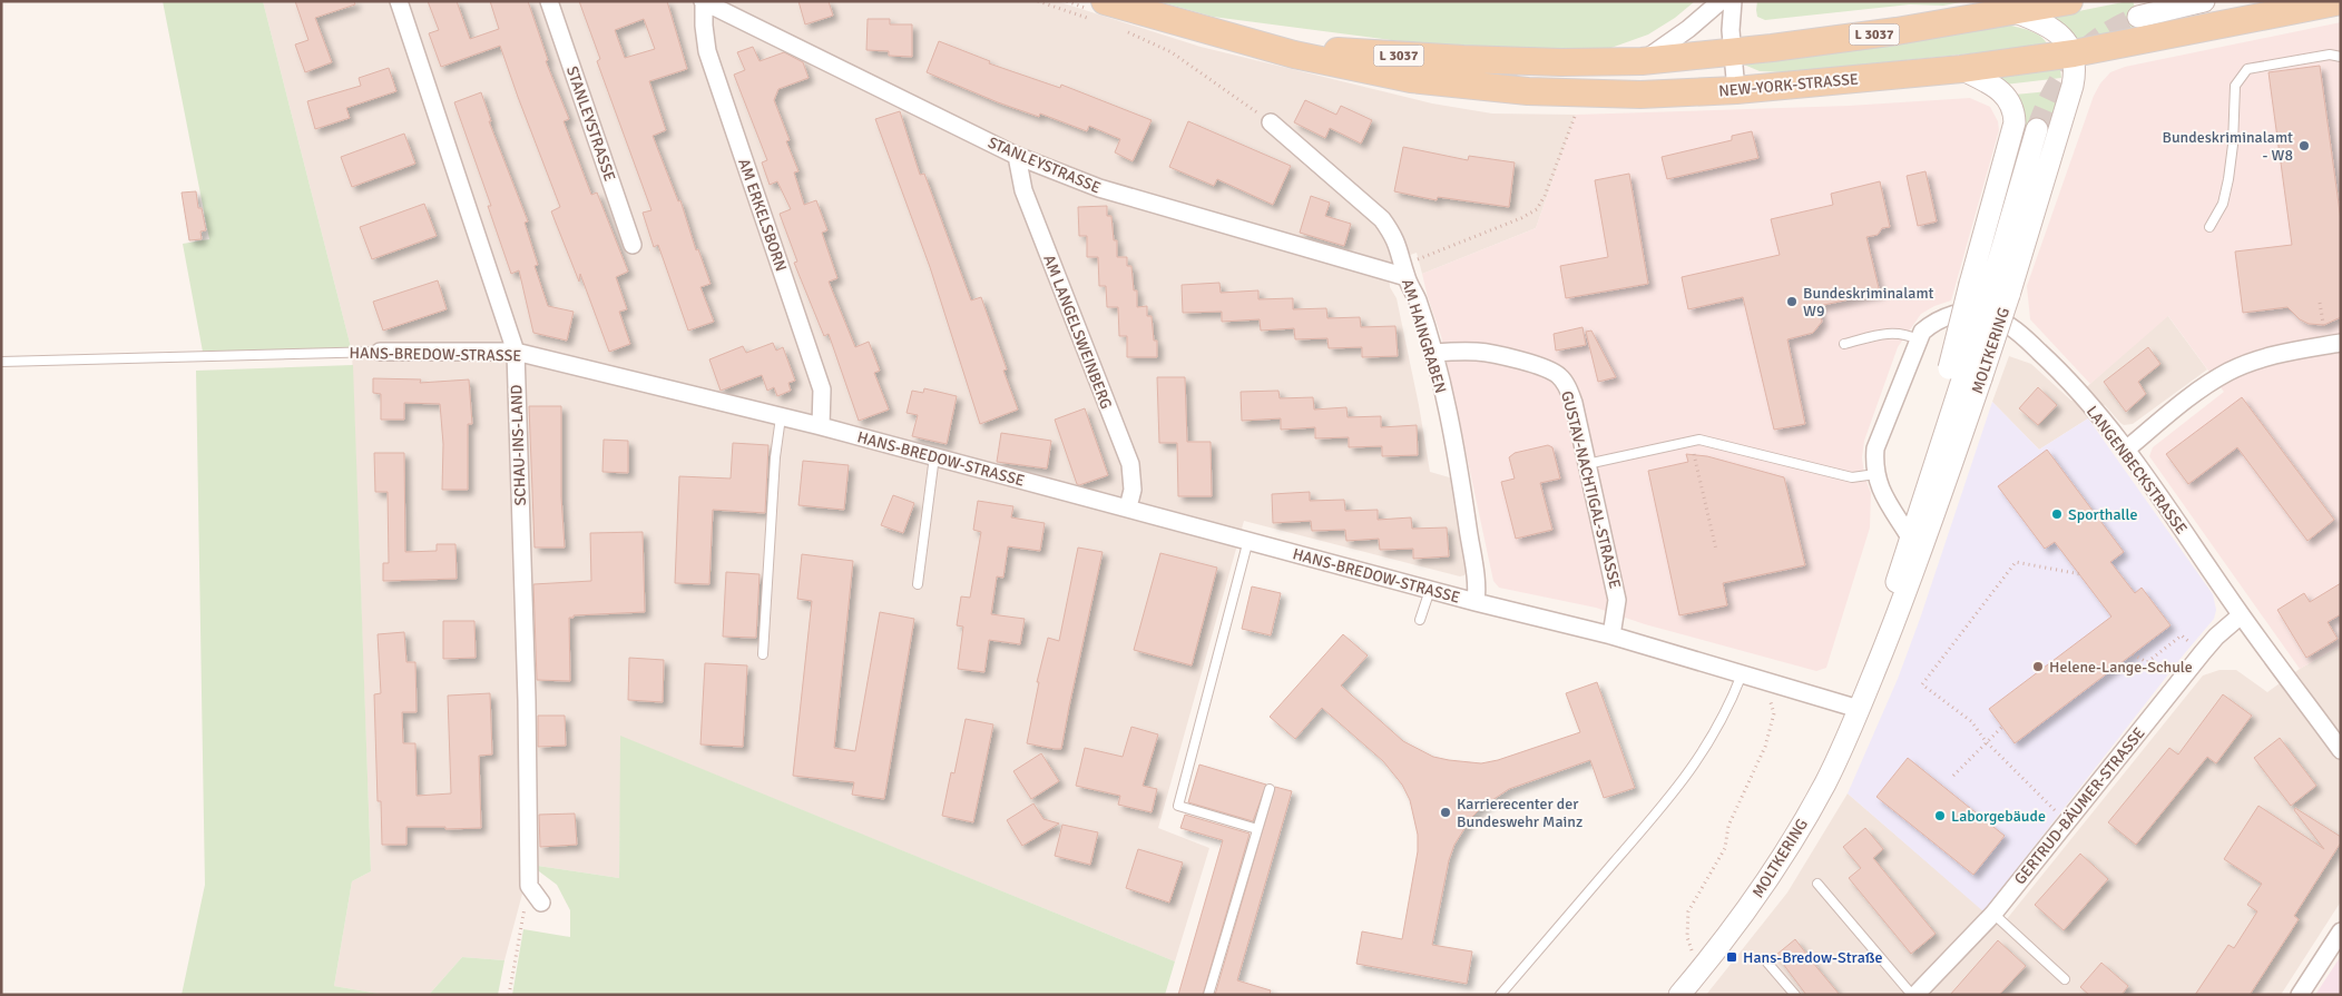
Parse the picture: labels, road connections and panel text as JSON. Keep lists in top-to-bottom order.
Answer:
{
  "streets": {
    "main road": ["L 3037", "NEW-YORK-STRASSE"],
    "street": [
      "STANLEYSTRASSE",
      "AM ERKELSBORN",
      "AM LANGELSWEINBERG",
      "AM HAINGRABEN",
      "MOLTKERING",
      "HANS-BREDOW-STRASSE",
      "SCHAU-INS-LAND",
      "LANGENBECKSTRASSE",
      "GUSTAV-NACHTIGAL-STRASSE",
      "GERTRUD-BÄUMER-STRASSE"
    ]
  },
  "crossings": [
    ["NEW-YORK-STRASSE", "MOLTKERING"],
    ["STANLEYSTRASSE", "AM ERKELSBORN"],
    ["STANLEYSTRASSE", "AM LANGELSWEINBERG"],
    ["STANLEYSTRASSE", "AM HAINGRABEN"],
    ["AM ERKELSBORN", "HANS-BREDOW-STRASSE"],
    ["AM LANGELSWEINBERG", "HANS-BREDOW-STRASSE"],
    ["AM HAINGRABEN", "HANS-BREDOW-STRASSE"],
    ["AM HAINGRABEN", "GUSTAV-NACHTIGAL-STRASSE"],
    ["MOLTKERING", "HANS-BREDOW-STRASSE"],
    ["MOLTKERING", "LANGENBECKSTRASSE"],
    ["HANS-BREDOW-STRASSE", "SCHAU-INS-LAND"],
    ["HANS-BREDOW-STRASSE", "GUSTAV-NACHTIGAL-STRASSE"],
    ["LANGENBECKSTRASSE", "GERTRUD-BÄUMER-STRASSE"]
  ],
  "places": {
    "other": [
      "Bundeskriminalamt - W8",
      "Bundeskriminalamt W9",
      "Sporthalle",
      "Helene-Lange-Schule",
      "Karrierecenter der Bundeswehr Mainz",
      "Laborgebäude"
    ],
    "transit": ["Hans-Bredow-Straße"]
  }
}
